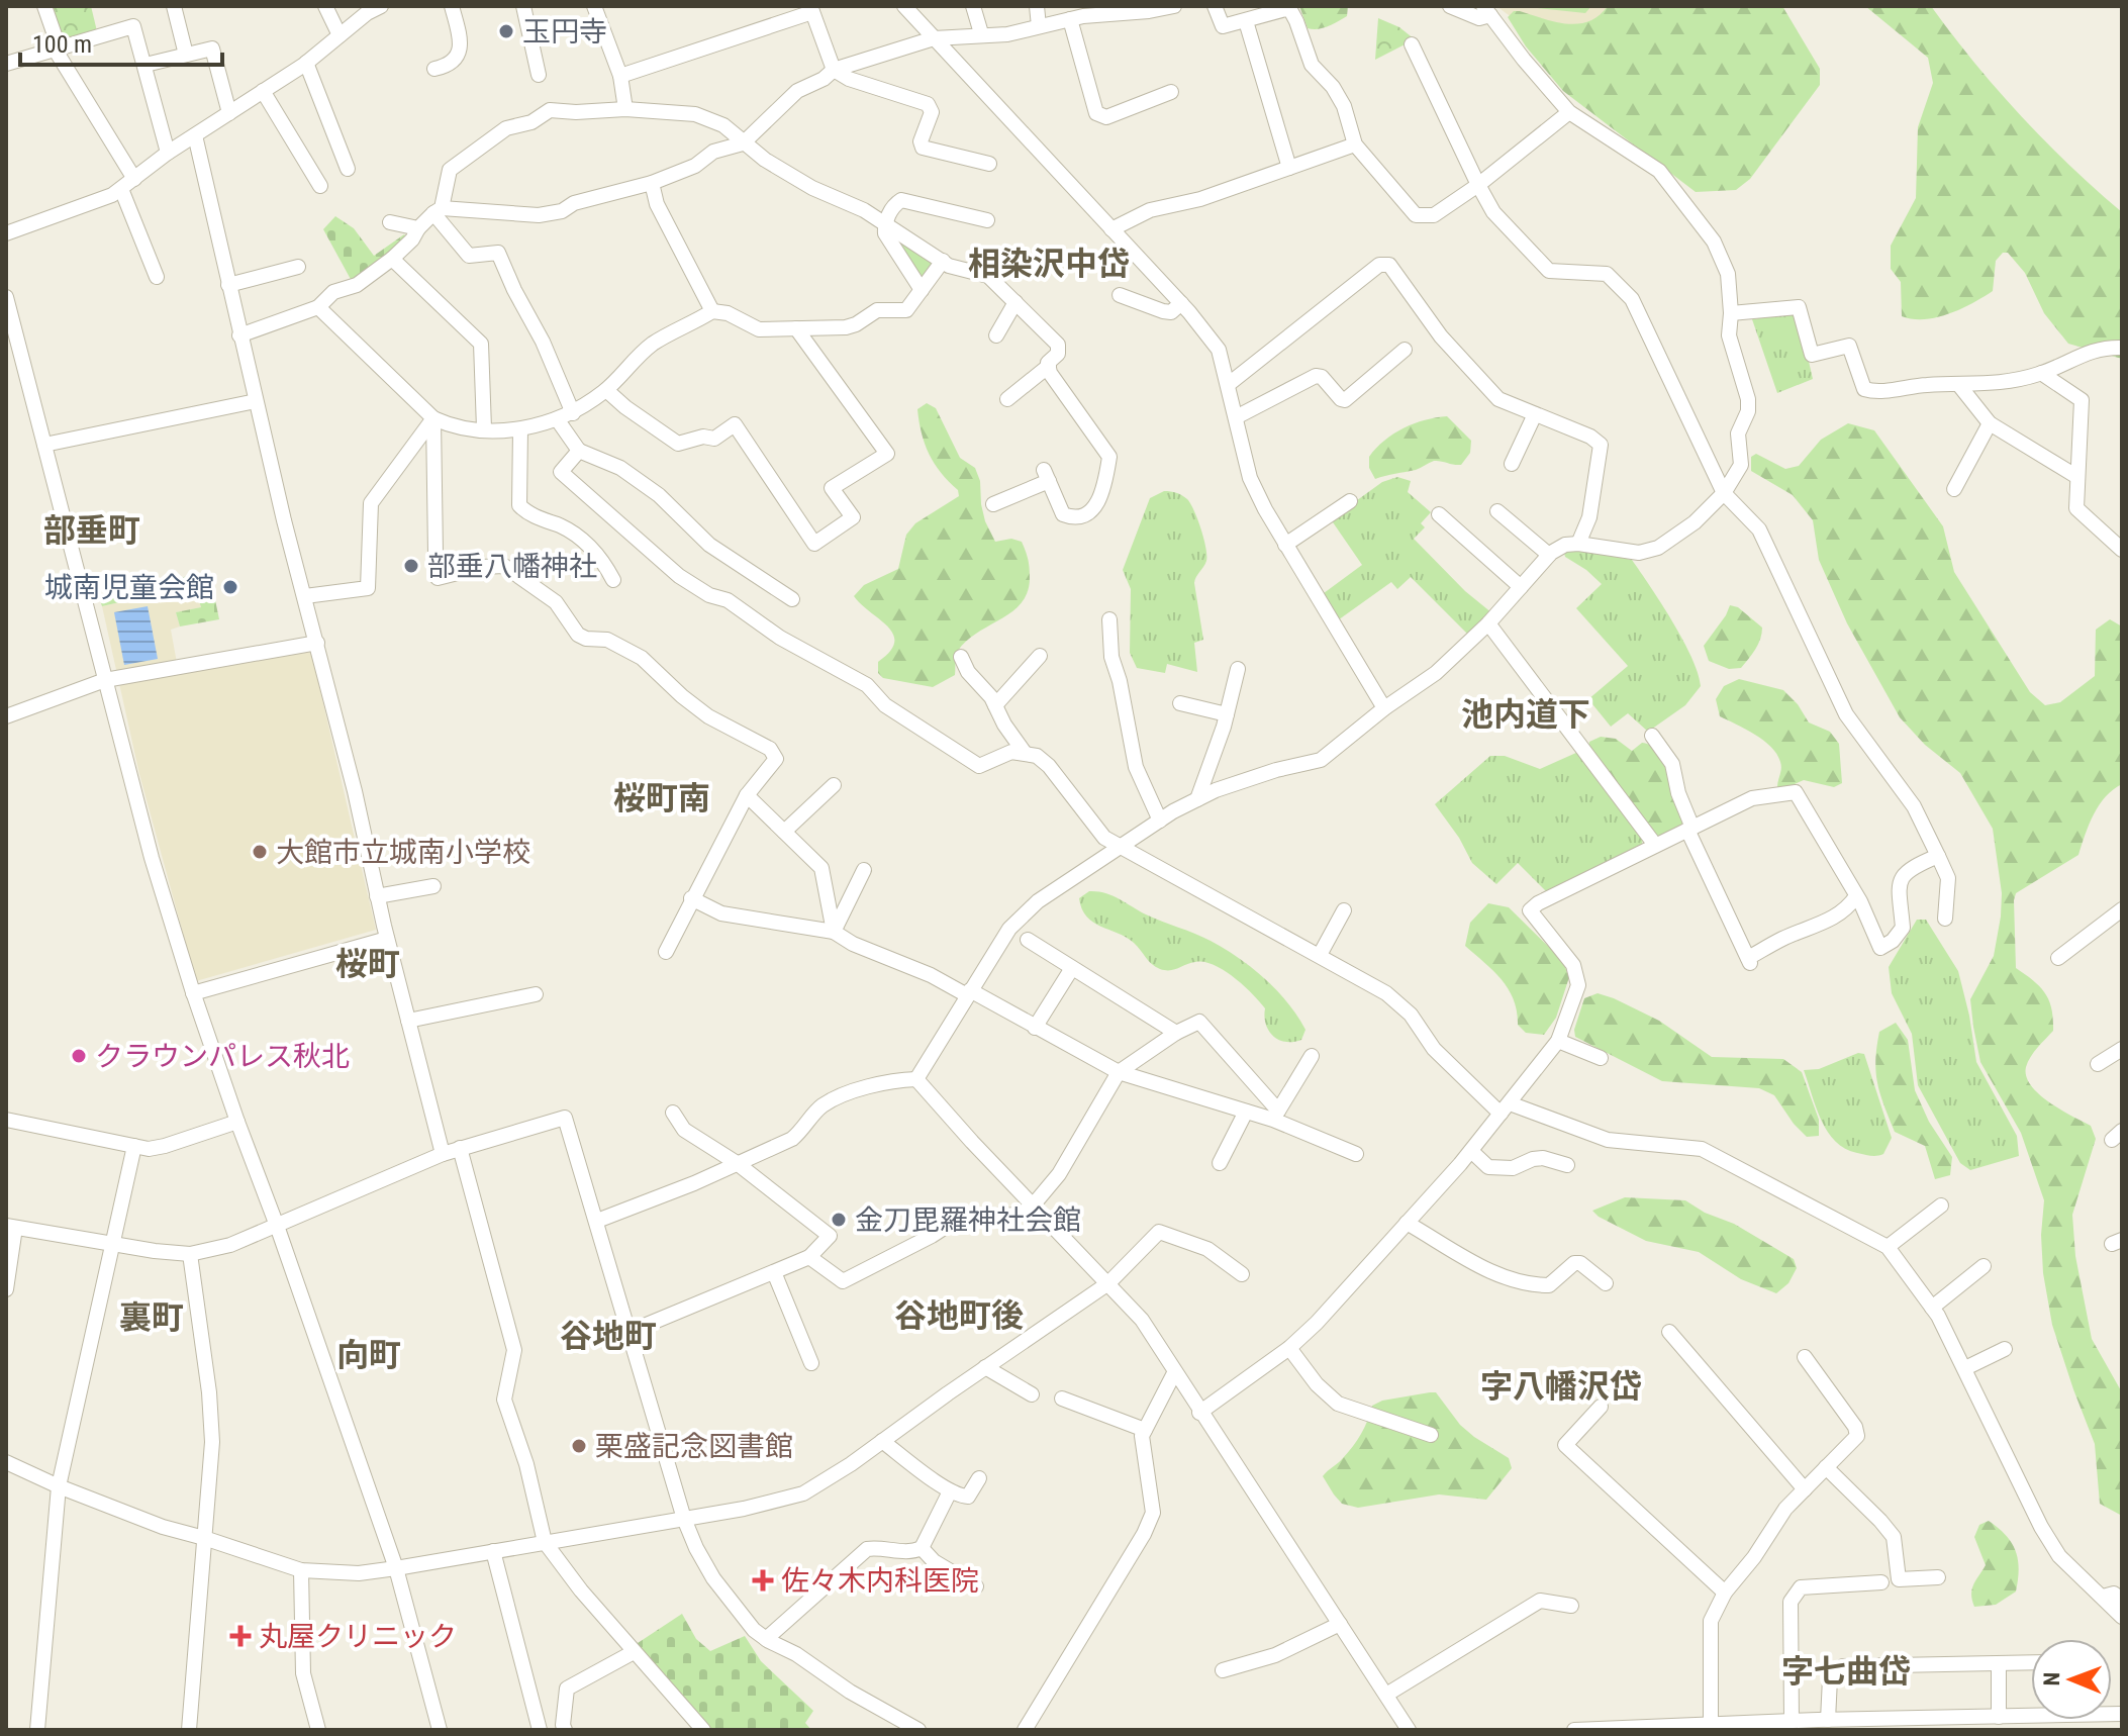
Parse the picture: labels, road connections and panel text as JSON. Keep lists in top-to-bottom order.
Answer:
{
  "districts": [
    "相染沢中岱",
    "部垂町",
    "池内道下",
    "桜町南",
    "桜町",
    "谷地町後",
    "裏町",
    "谷地町",
    "向町",
    "字八幡沢岱",
    "字七曲岱"
  ],
  "places": {
    "other": [
      "玉円寺",
      "部垂八幡神社",
      "城南児童会館",
      "大館市立城南小学校",
      "クラウンパレス秋北",
      "金刀毘羅神社会館",
      "栗盛記念図書館"
    ],
    "health": ["佐々木内科医院", "丸屋クリニック"]
  },
  "scale_bar": "100 m",
  "north": "left"
}
